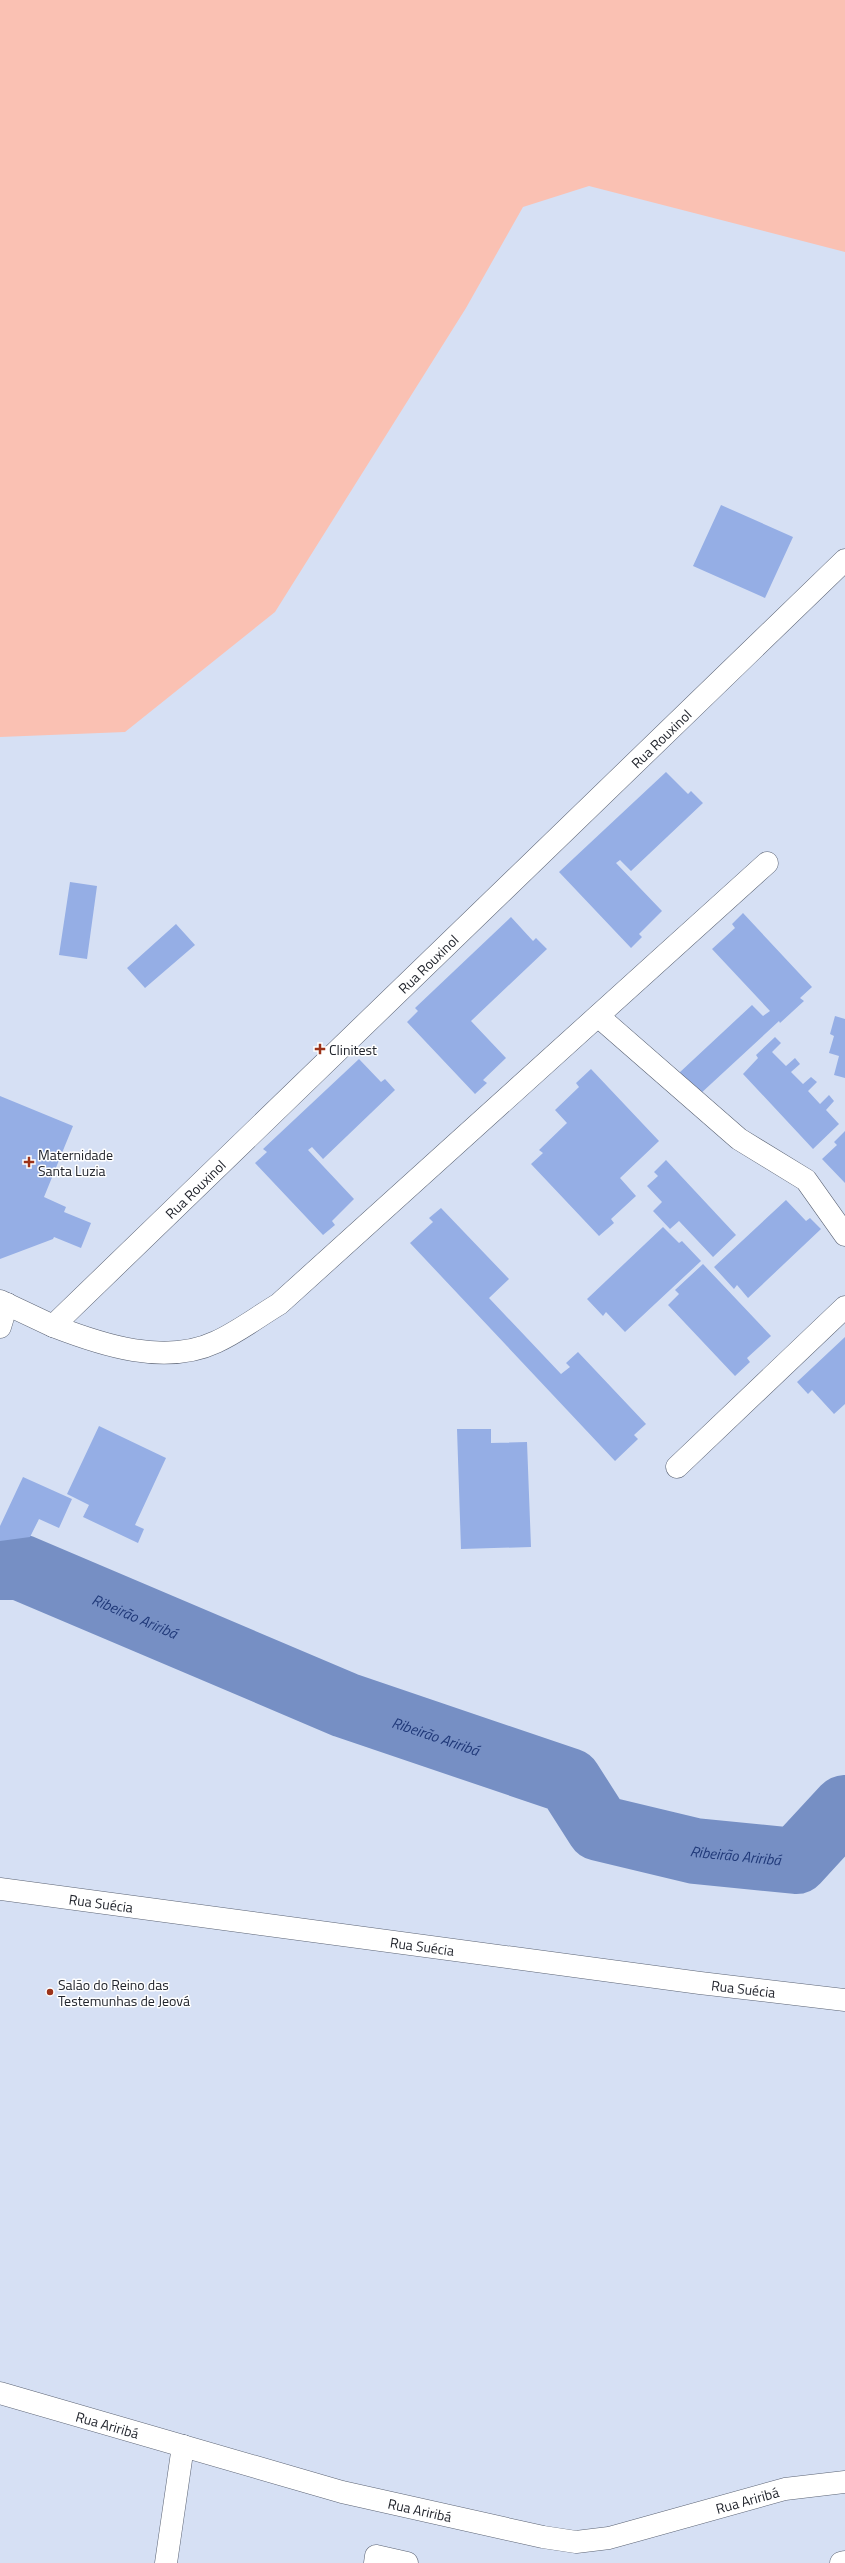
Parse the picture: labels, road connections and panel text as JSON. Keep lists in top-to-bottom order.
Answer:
{
  "streets": {
    "street": ["Rua Rouxinol", "Rua Suécia", "Rua Ariribá"]
  },
  "water": ["Ribeirão Ariribá"],
  "places": {
    "health": ["Clinitest", "Maternidade Santa Luzia"],
    "other": ["Salão do Reino das Testemunhas de Jeová"]
  }
}
